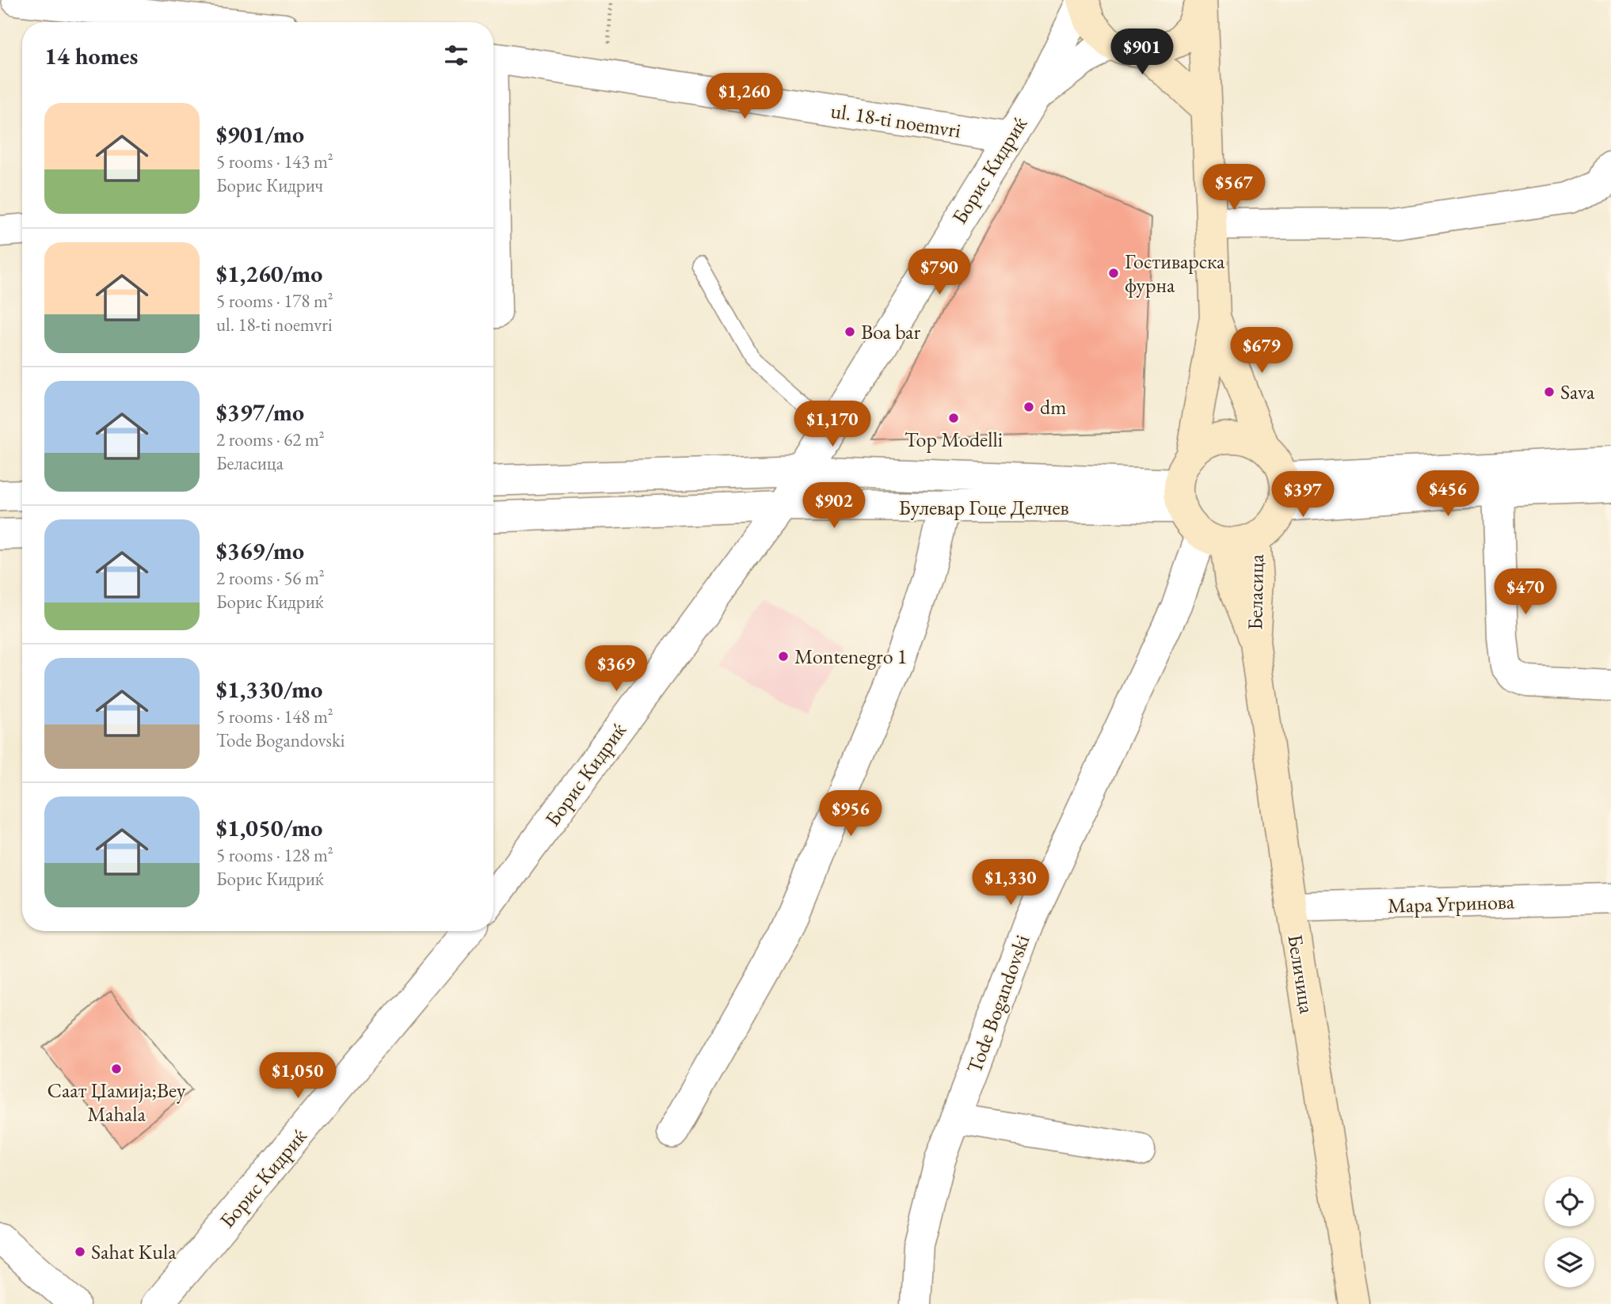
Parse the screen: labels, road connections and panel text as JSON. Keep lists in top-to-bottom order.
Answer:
{
  "streets": {
    "main road": ["Беласица", "Беличица"],
    "street": [
      "ul. 18-ti noemvri",
      "Борис Кидриќ",
      "Булевар Гоце Делчев",
      "Мара Угринова",
      "Tode Bogandovski"
    ]
  },
  "crossings": [
    ["ul. 18-ti noemvri", "Борис Кидриќ"],
    ["Борис Кидриќ", "Булевар Гоце Делчев"],
    ["Булевар Гоце Делчев", "Беласица"],
    ["Булевар Гоце Делчев", "Tode Bogandovski"],
    ["Беласица", "Беличица"],
    ["Беласица", "Tode Bogandovski"],
    ["Мара Угринова", "Беличица"]
  ],
  "places": [
    "Гостиварска фурна",
    "Boa bar",
    "Sava",
    "dm",
    "Top Modelli",
    "Montenegro 1",
    "Саат Џамија;Bey Mahala",
    "Sahat Kula"
  ],
  "page": {
    "heading": "14 homes",
    "price": [
      "$901",
      "$1,260",
      "$567",
      "$790",
      "$679",
      "$1,170",
      "$456",
      "$397",
      "$902",
      "$470",
      "$369",
      "$956",
      "$1,330",
      "$1,050"
    ],
    "list": [
      {
        "name": "$901/mo",
        "note": "5 rooms · 143 m² · Борис Кидрич"
      },
      {
        "name": "$1,260/mo",
        "note": "5 rooms · 178 m² · ul. 18-ti noemvri"
      },
      {
        "name": "$397/mo",
        "note": "2 rooms · 62 m² · Беласица"
      },
      {
        "name": "$369/mo",
        "note": "2 rooms · 56 m² · Борис Кидриќ"
      },
      {
        "name": "$1,330/mo",
        "note": "5 rooms · 148 m² · Tode Bogandovski"
      },
      {
        "name": "$1,050/mo",
        "note": "5 rooms · 128 m² · Борис Кидриќ"
      }
    ]
  }
}
